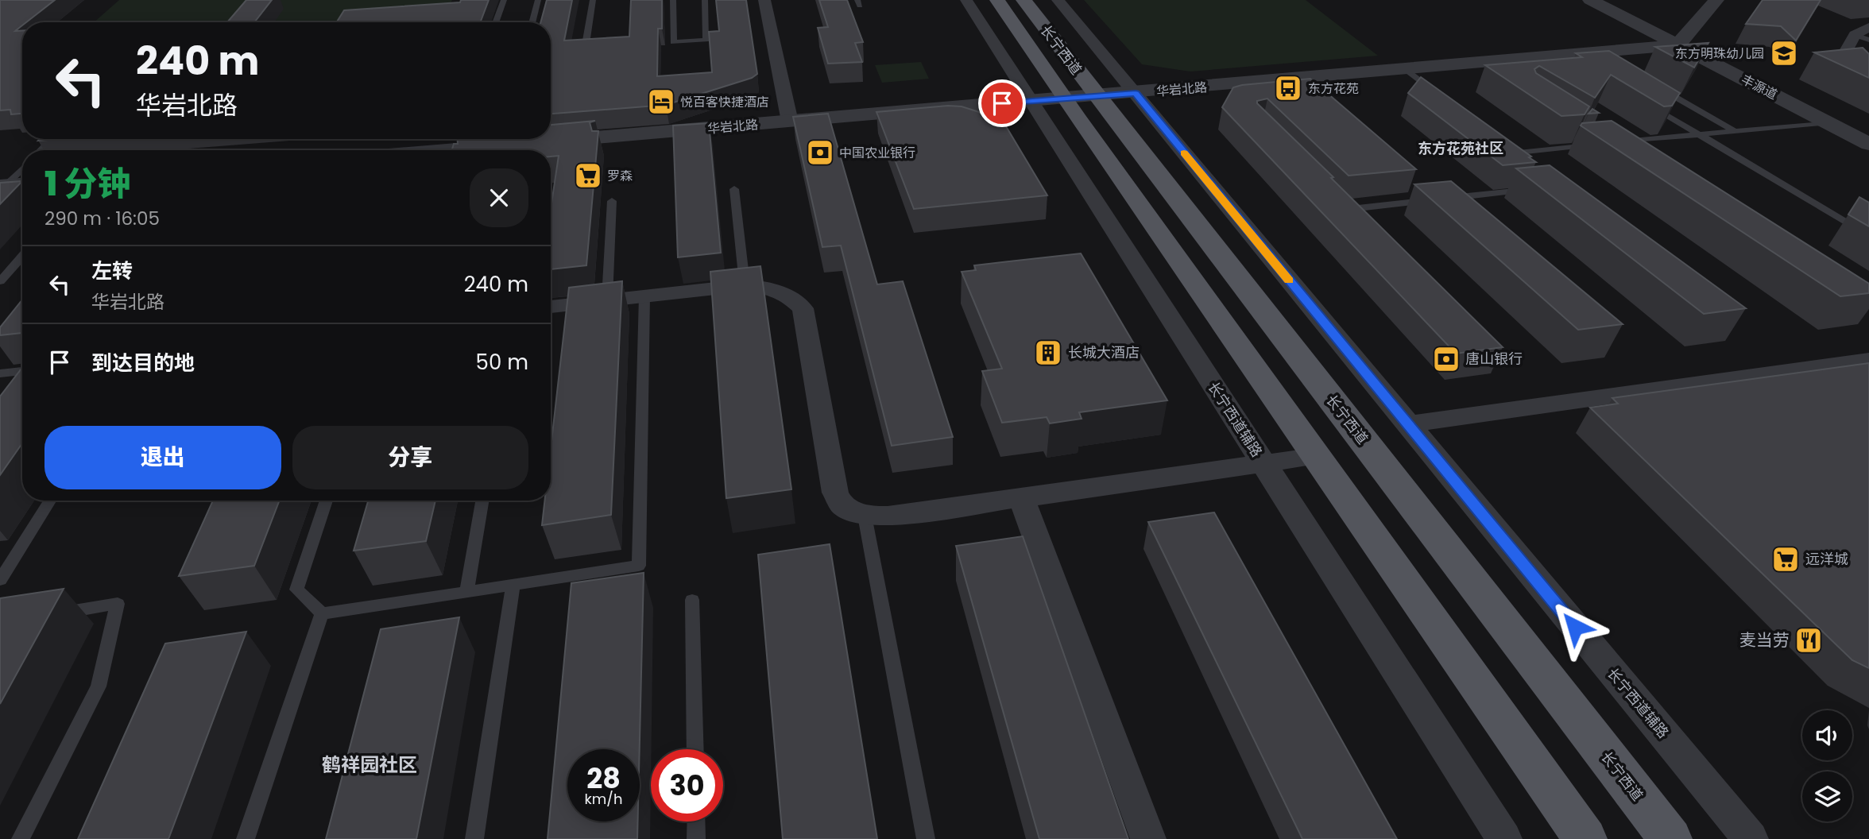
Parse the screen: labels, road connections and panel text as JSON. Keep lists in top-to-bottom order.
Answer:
{
  "streets": {
    "main road": ["长宁西道"],
    "street": ["丰源道", "华岩北路", "长宁西道辅路"]
  },
  "crossings": [
    ["长宁西道", "华岩北路"],
    ["丰源道", "华岩北路"],
    ["华岩北路", "长宁西道辅路"]
  ],
  "districts": ["东方花苑社区", "鹤祥园社区"],
  "places": {
    "school or university": ["东方明珠幼儿园"],
    "bus stop": ["东方花苑"],
    "hotel": ["悦百客快捷酒店"],
    "bank": ["中国农业银行", "唐山银行"],
    "supermarket": ["罗森", "远洋城"],
    "building": ["长城大酒店"],
    "restaurant": ["麦当劳"]
  },
  "page": {
    "turn": ["240 m", "华岩北路"],
    "heading": ["1 分钟", "290 m · 16:05"],
    "list": [
      {
        "name": "左转",
        "note": "华岩北路",
        "value": "240 m"
      },
      {
        "name": "到达目的地",
        "value": "50 m"
      }
    ],
    "buttons": ["退出", "分享"],
    "speed": "28 km/h",
    "limit": "30"
  }
}
